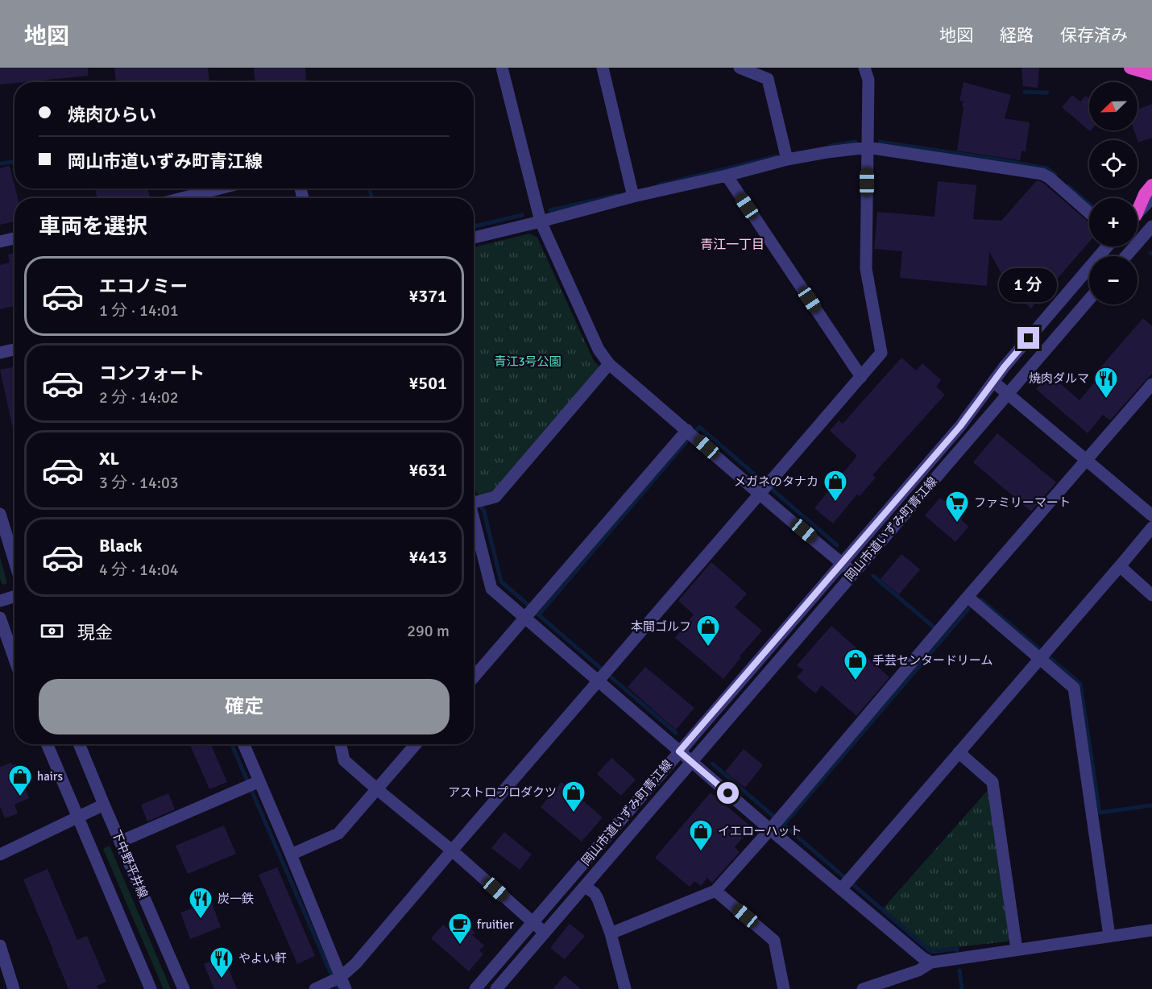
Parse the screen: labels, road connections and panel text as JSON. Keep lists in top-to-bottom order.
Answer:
{
  "streets": {
    "street": ["岡山市道いずみ町青江線", "下中野平井線"]
  },
  "districts": ["青江一丁目"],
  "parks": ["青江3号公園"],
  "places": {
    "restaurant": ["焼肉ダルマ", "炭一鉄", "やよい軒"],
    "shop": [
      "メガネのタナカ",
      "本間ゴルフ",
      "手芸センタードリーム",
      "hairs",
      "アストロプロダクツ",
      "イエローハット"
    ],
    "supermarket": ["ファミリーマート"],
    "cafe": ["fruitier"]
  },
  "north": "bottom left",
  "page": {
    "header": "地図",
    "nav": ["地図", "経路", "保存済み"],
    "map_buttons": ["+", "−"],
    "banner": ["焼肉ひらい", "岡山市道いずみ町青江線"],
    "heading": "車両を選択",
    "list": [
      {
        "name": "エコノミー",
        "note": "1 分 · 14:01",
        "value": "¥371"
      },
      {
        "name": "コンフォート",
        "note": "2 分 · 14:02",
        "value": "¥501"
      },
      {
        "name": "XL",
        "note": "3 分 · 14:03",
        "value": "¥631"
      },
      {
        "name": "Black",
        "note": "4 分 · 14:04",
        "value": "¥413"
      }
    ],
    "bubble": "1 分",
    "pay": ["現金", "290 m"],
    "buttons": "確定"
  }
}
